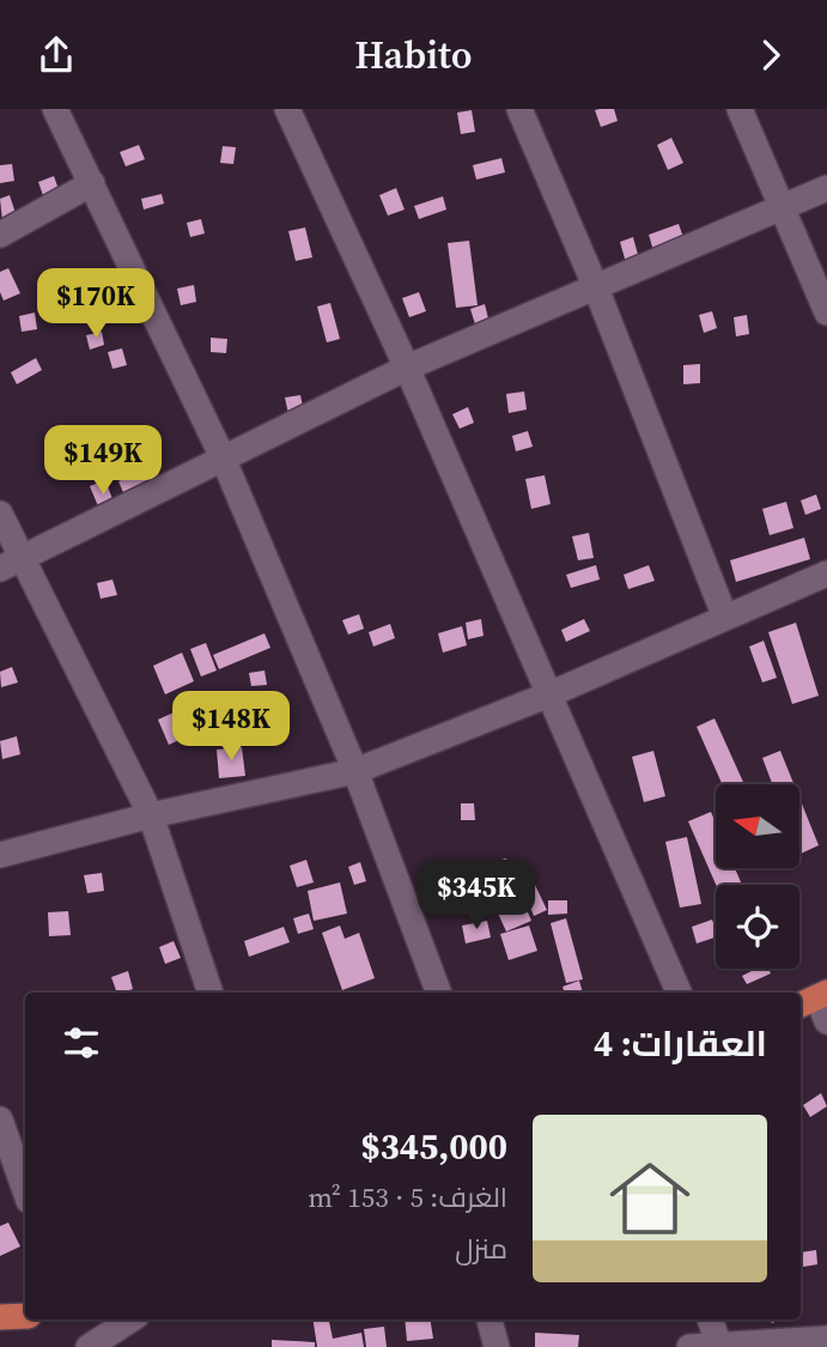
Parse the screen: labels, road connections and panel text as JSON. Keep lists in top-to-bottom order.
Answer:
{
  "north": "left",
  "page": {
    "header": "Habito",
    "price": [
      "$170K",
      "$149K",
      "$148K",
      "$345K"
    ],
    "heading": "العقارات: 4",
    "list": [
      {
        "name": "$345,000",
        "note": "الغرف: 5 · 153 m² · منزل"
      }
    ]
  }
}
